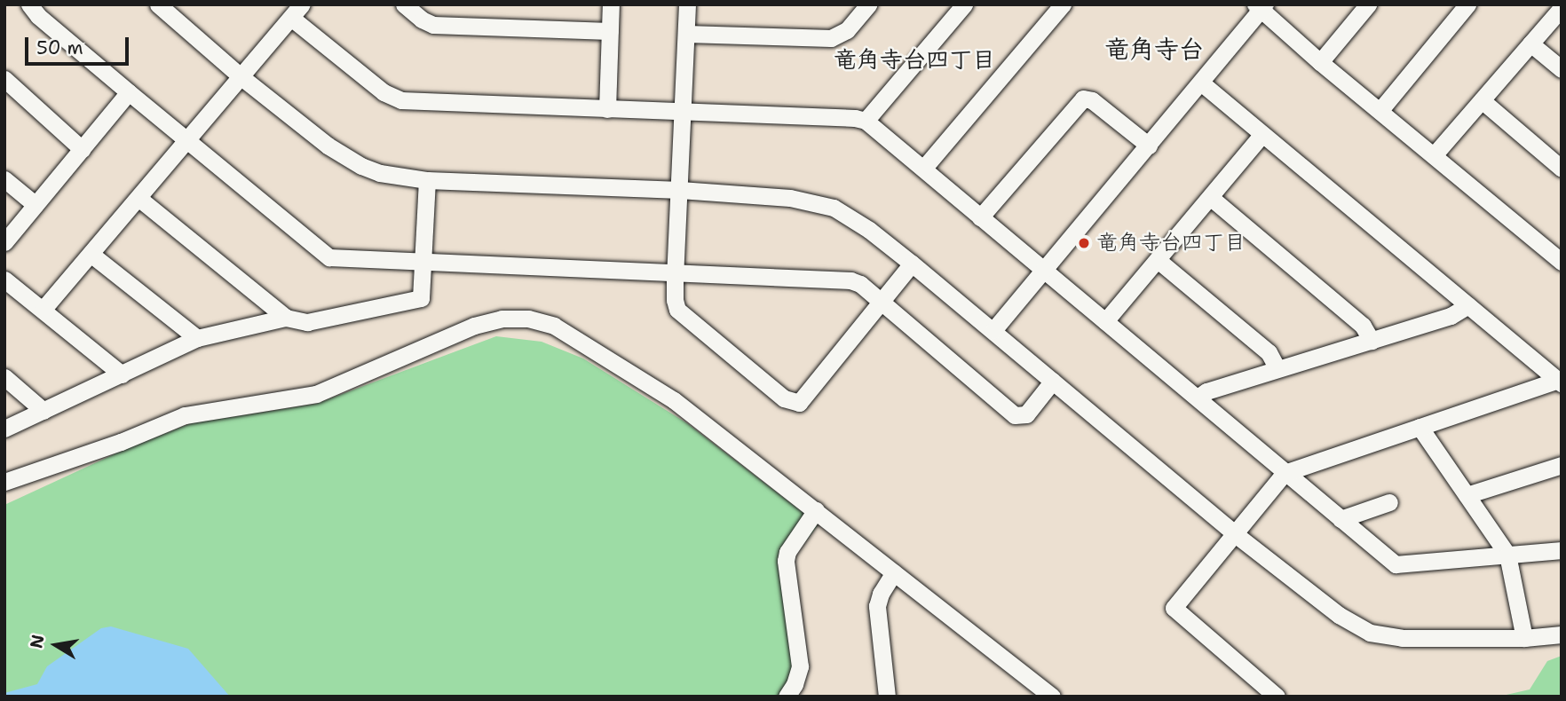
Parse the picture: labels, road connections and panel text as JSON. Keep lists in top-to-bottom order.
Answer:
{
  "districts": ["竜角寺台", "竜角寺台四丁目"],
  "places": ["竜角寺台四丁目"],
  "scale_bar": "50 m",
  "north": "left"
}
